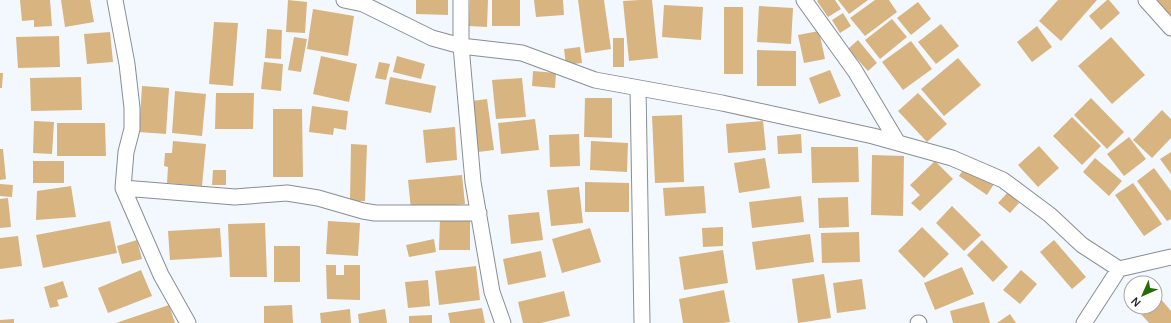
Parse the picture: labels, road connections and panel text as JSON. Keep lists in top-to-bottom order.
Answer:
{
  "north": "bottom left"
}
